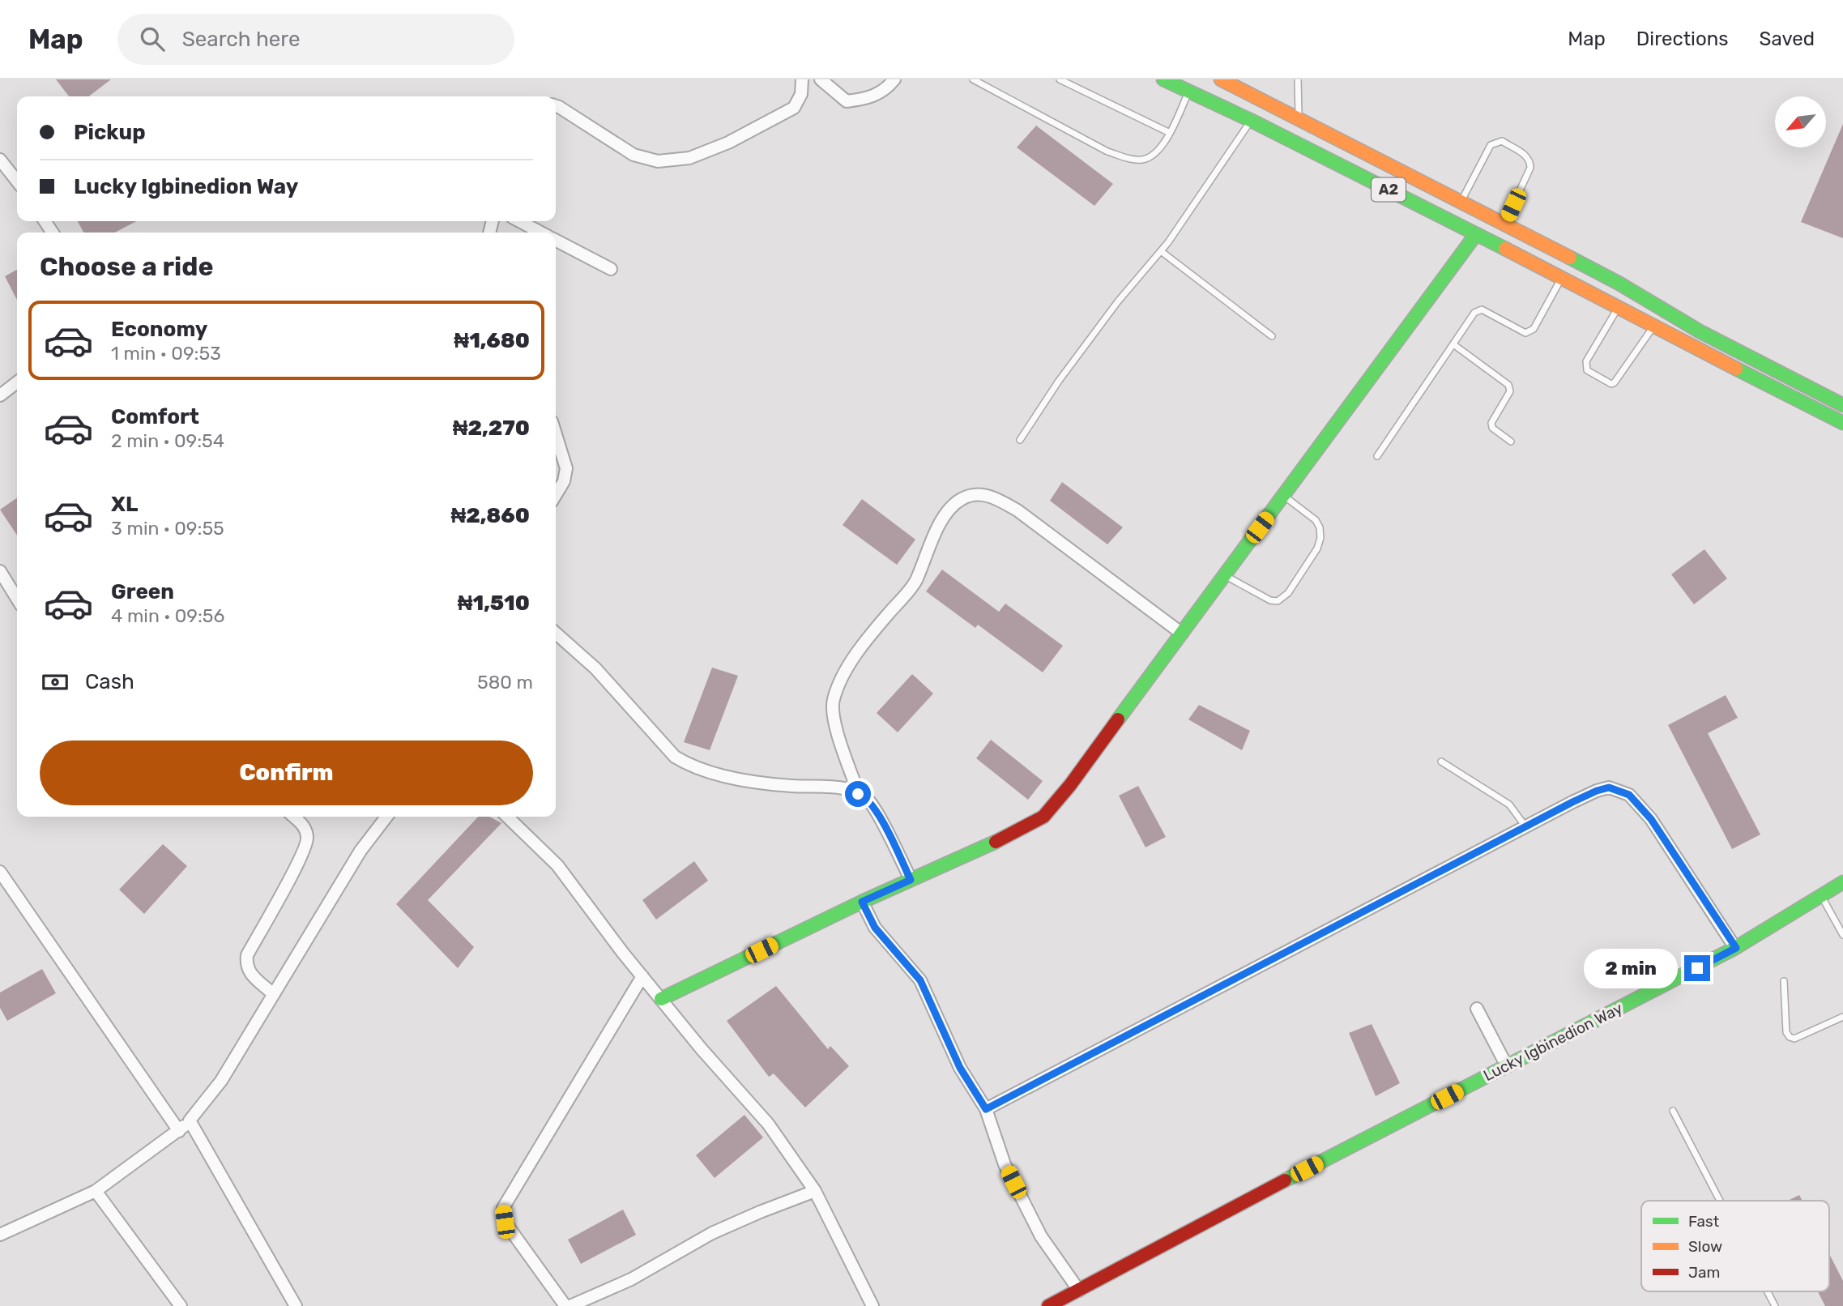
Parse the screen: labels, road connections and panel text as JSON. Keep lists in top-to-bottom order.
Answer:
{
  "streets": {
    "main road": ["A2", "Lucky Igbinedion Way"]
  },
  "legend": ["Fast", "Slow", "Jam"],
  "north": "bottom left",
  "page": {
    "header": "Map",
    "search": "Search here",
    "nav": ["Map", "Directions", "Saved"],
    "banner": ["Pickup", "Lucky Igbinedion Way"],
    "heading": "Choose a ride",
    "list": [
      {
        "name": "Economy",
        "note": "1 min · 09:53",
        "value": "₦1,680"
      },
      {
        "name": "Comfort",
        "note": "2 min · 09:54",
        "value": "₦2,270"
      },
      {
        "name": "XL",
        "note": "3 min · 09:55",
        "value": "₦2,860"
      },
      {
        "name": "Green",
        "note": "4 min · 09:56",
        "value": "₦1,510"
      }
    ],
    "pay": ["Cash", "580 m"],
    "buttons": "Confirm",
    "bubble": "2 min"
  }
}
